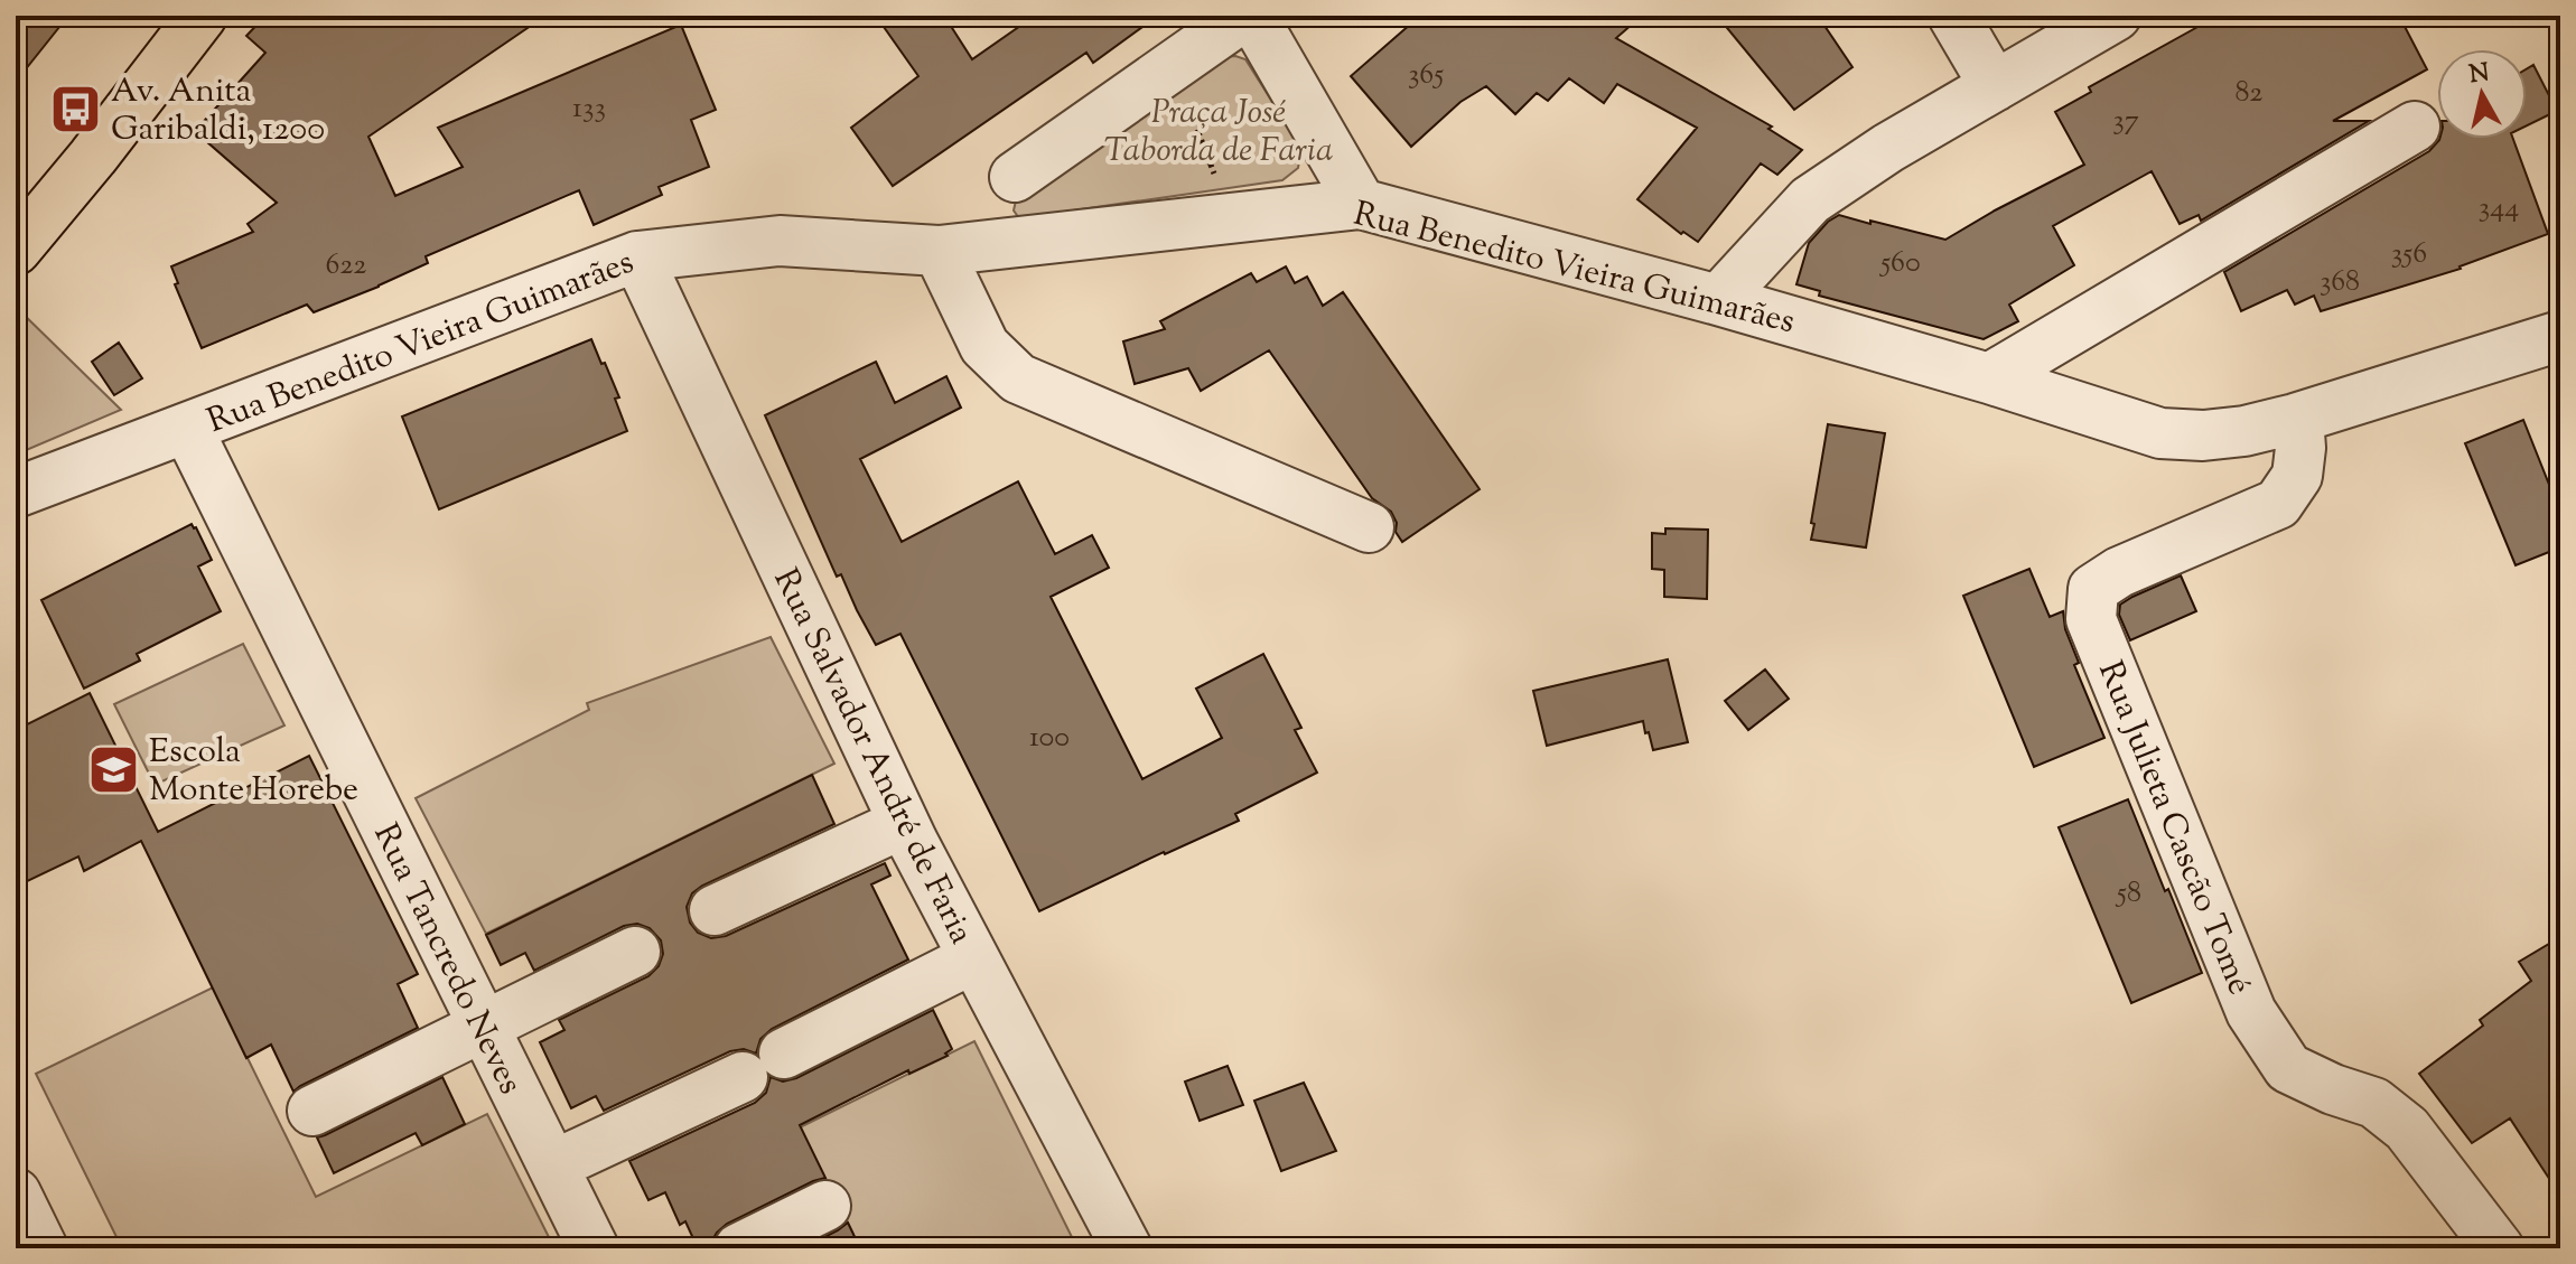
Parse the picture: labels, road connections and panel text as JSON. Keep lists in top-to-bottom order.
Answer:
{
  "streets": {
    "street": [
      "Rua Benedito Vieira Guimarães",
      "Rua Salvador André de Faria",
      "Rua Julieta Cascão Tomé",
      "Rua Tancredo Neves"
    ]
  },
  "crossings": [
    ["Rua Benedito Vieira Guimarães", "Rua Salvador André de Faria"],
    ["Rua Benedito Vieira Guimarães", "Rua Julieta Cascão Tomé"],
    ["Rua Benedito Vieira Guimarães", "Rua Tancredo Neves"]
  ],
  "parks": ["Praça José Taborda de Faria"],
  "places": {
    "bus stop": ["Av. Anita Garibaldi, 1200"],
    "school or university": ["Escola Monte Horebe"]
  },
  "house_numbers": [
    "365",
    "82",
    "133",
    "37",
    "344",
    "356",
    "560",
    "622",
    "368",
    "100",
    "58"
  ],
  "north": "top"
}
